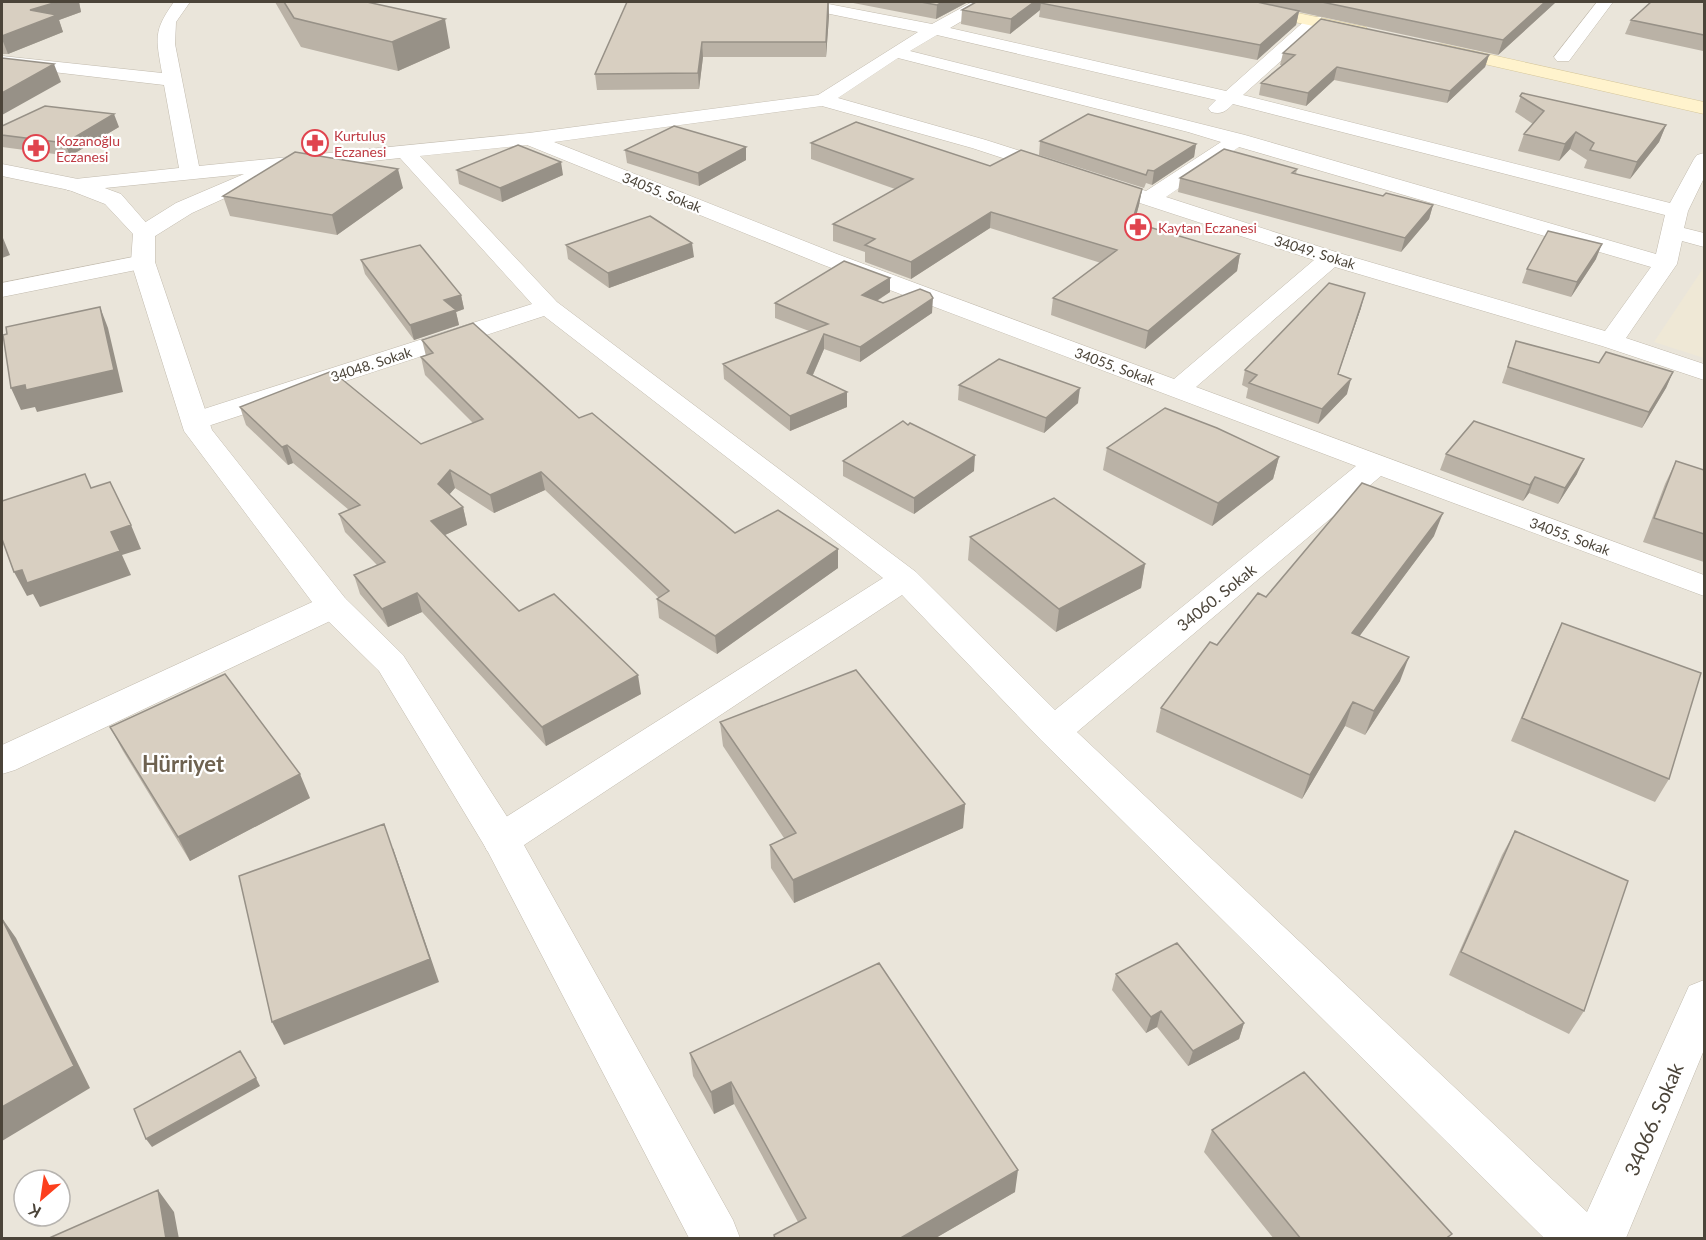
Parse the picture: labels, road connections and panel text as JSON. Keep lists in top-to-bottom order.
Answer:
{
  "streets": {
    "street": [
      "34055. Sokak",
      "34049. Sokak",
      "34048. Sokak",
      "34060. Sokak",
      "34066. Sokak"
    ]
  },
  "crossings": [
    ["34055. Sokak", "34060. Sokak"]
  ],
  "districts": ["Hürriyet"],
  "places": {
    "pharmacy": ["Kurtuluş Eczanesi", "Kozanoğlu Eczanesi", "Kaytan Eczanesi"]
  },
  "north": "bottom left"
}
